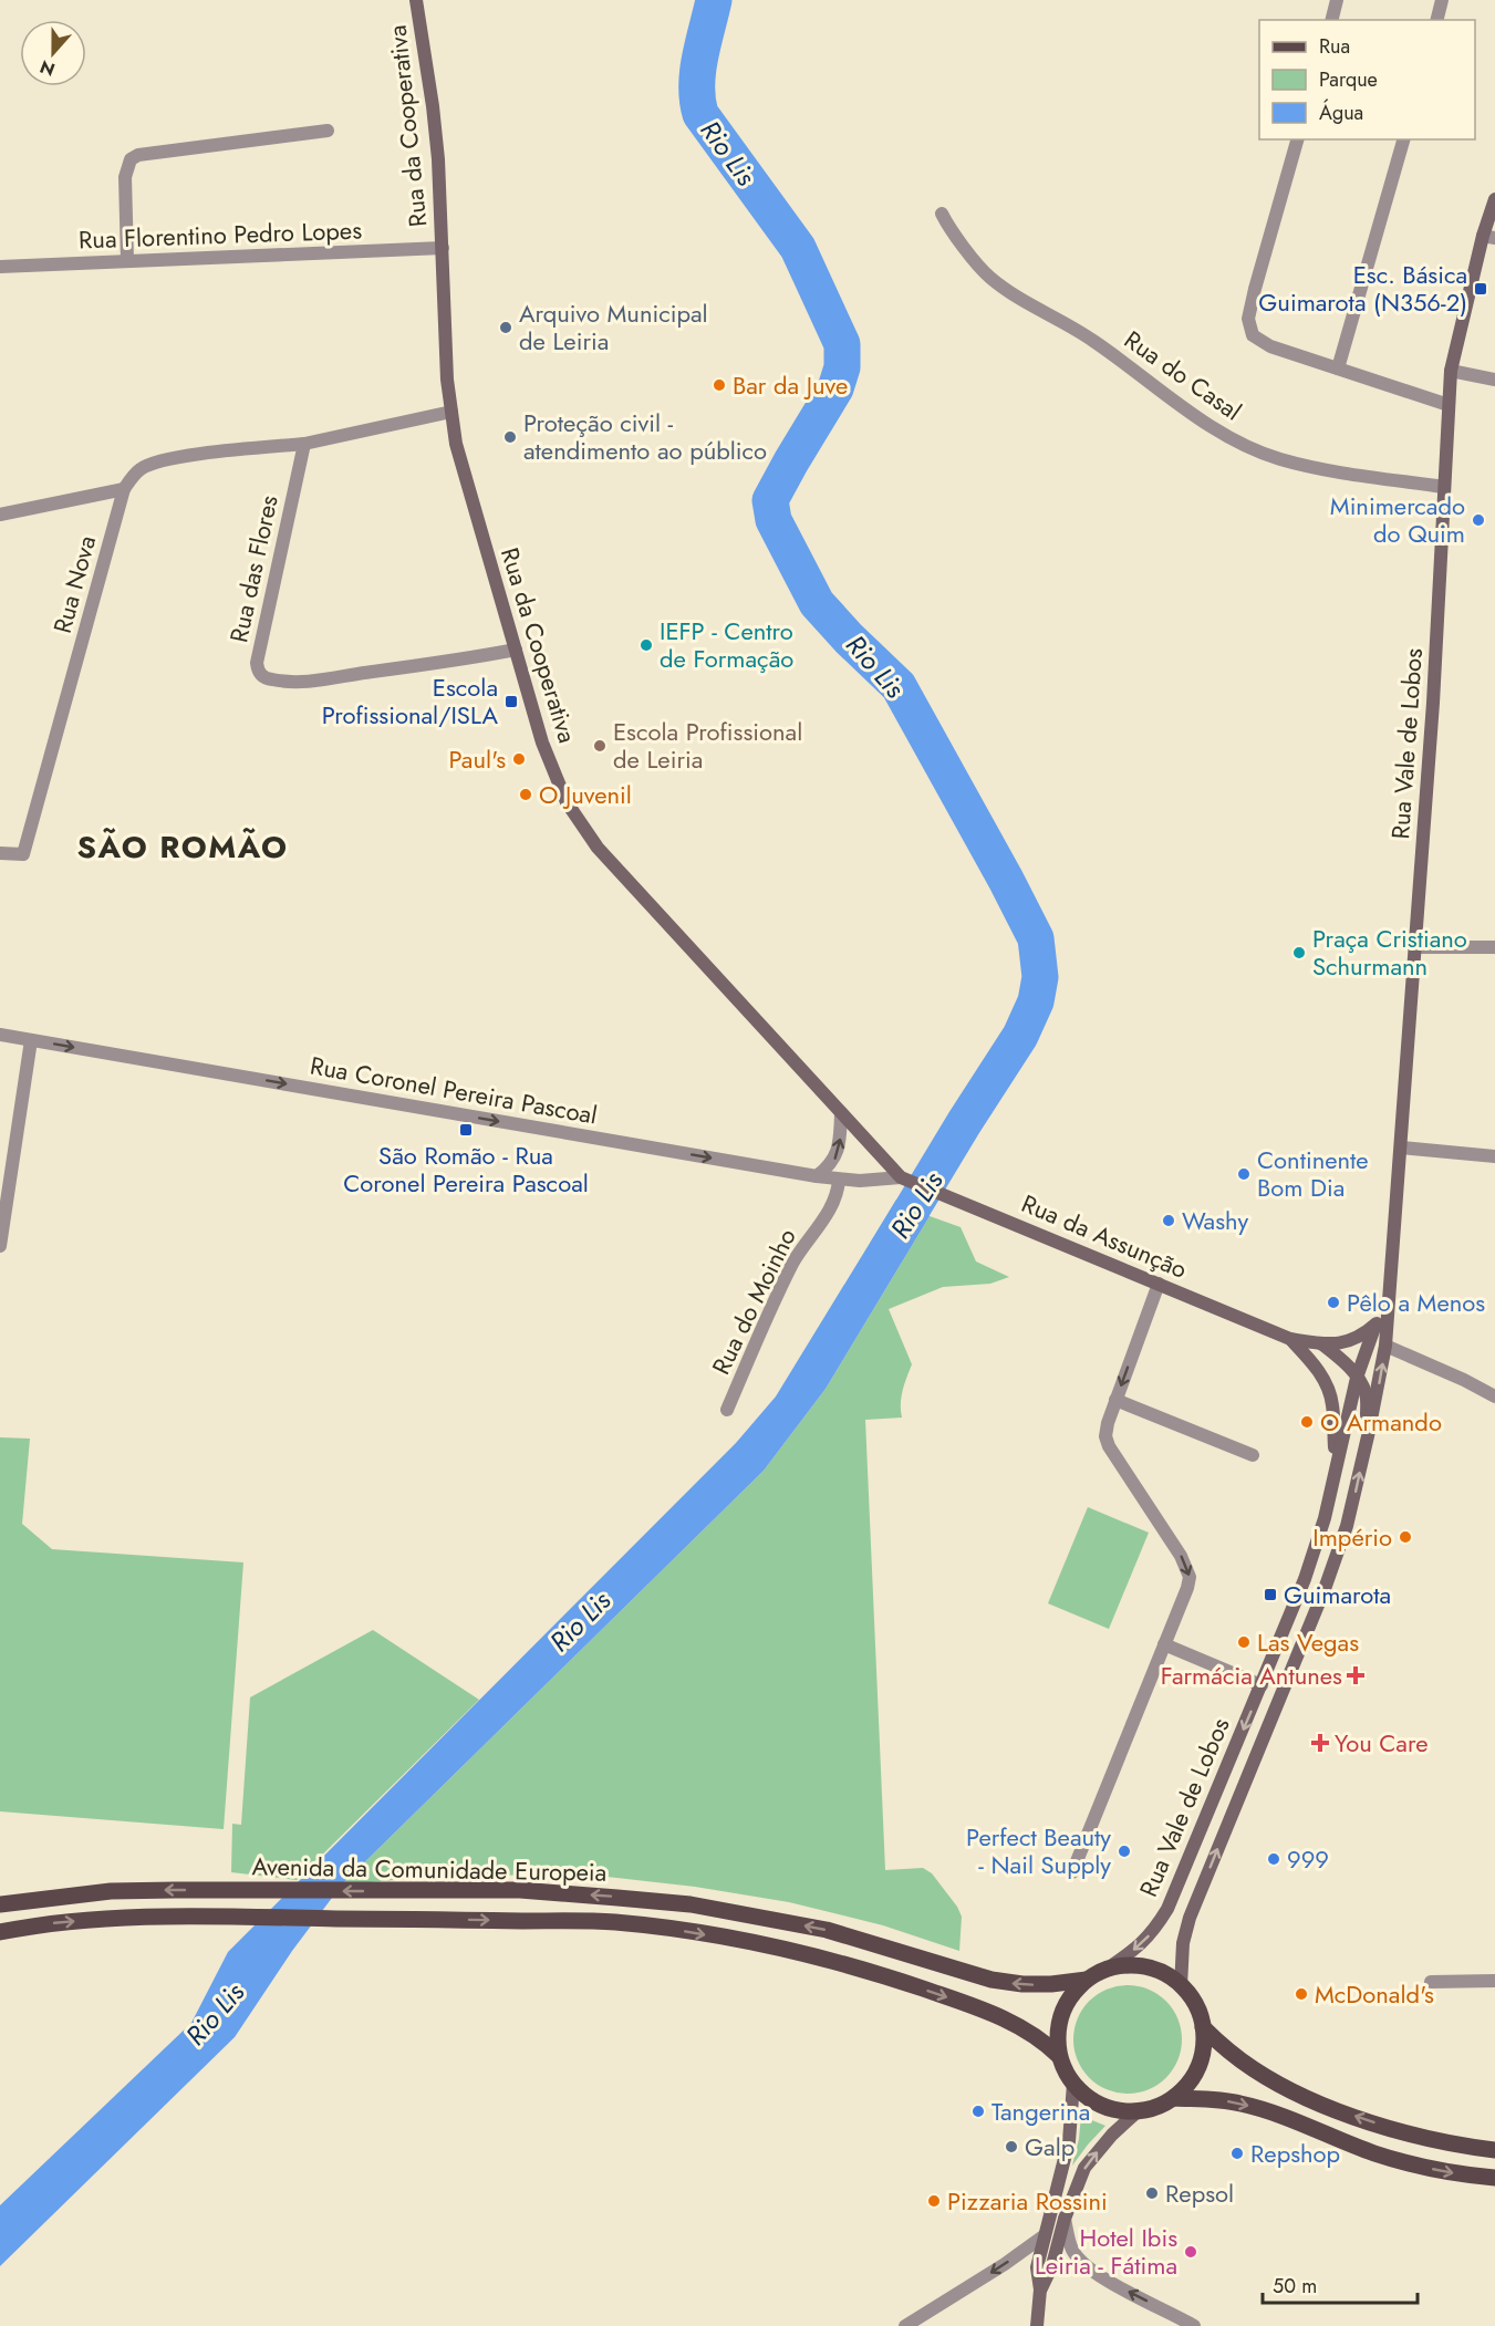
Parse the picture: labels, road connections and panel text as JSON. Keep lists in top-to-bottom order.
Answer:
{
  "streets": {
    "main road": [
      "Rua da Cooperativa",
      "Rua Vale de Lobos",
      "Rua da Assunção",
      "Avenida da Comunidade Europeia"
    ],
    "street": [
      "Rua Florentino Pedro Lopes",
      "Rua do Casal",
      "Rua das Flores",
      "Rua Nova",
      "Rua Coronel Pereira Pascoal",
      "Rua do Moinho"
    ]
  },
  "crossings": [
    ["Rua da Cooperativa", "Rua Florentino Pedro Lopes"],
    ["Rua da Cooperativa", "Rua das Flores"],
    ["Rua da Cooperativa", "Rua Coronel Pereira Pascoal"],
    ["Rua da Cooperativa", "Rua da Assunção"],
    ["Rua do Casal", "Rua Vale de Lobos"],
    ["Rua das Flores", "Rua Nova"],
    ["Rua Vale de Lobos", "Rua da Assunção"],
    ["Rua Vale de Lobos", "Avenida da Comunidade Europeia"],
    ["Rua Coronel Pereira Pascoal", "Rua da Assunção"],
    ["Rua Coronel Pereira Pascoal", "Rua do Moinho"]
  ],
  "one_way": ["Rua Coronel Pereira Pascoal"],
  "districts": ["SÃO ROMÃO"],
  "water": ["Rio Lis"],
  "places": {
    "transit": [
      "Esc. Básica Guimarota (N356-2)",
      "Escola Profissional/ISLA",
      "São Romão - Rua Coronel Pereira Pascoal",
      "Guimarota"
    ],
    "other": [
      "Arquivo Municipal de Leiria",
      "Bar da Juve",
      "Proteção civil - atendimento ao público",
      "Minimercado do Quim",
      "IEFP - Centro de Formação",
      "Escola Profissional de Leiria",
      "Paul's",
      "O Juvenil",
      "Praça Cristiano Schurmann",
      "Continente Bom Dia",
      "Washy",
      "Pêlo a Menos",
      "O Armando",
      "Império",
      "Las Vegas",
      "Perfect Beauty - Nail Supply",
      "999",
      "McDonald's",
      "Tangerina",
      "Galp",
      "Repshop",
      "Repsol",
      "Pizzaria Rossini",
      "Hotel Ibis Leiria - Fátima"
    ],
    "health": ["Farmácia Antunes", "You Care"]
  },
  "legend": ["Rua", "Parque", "Água"],
  "scale_bar": "50 m",
  "north": "bottom"
}
